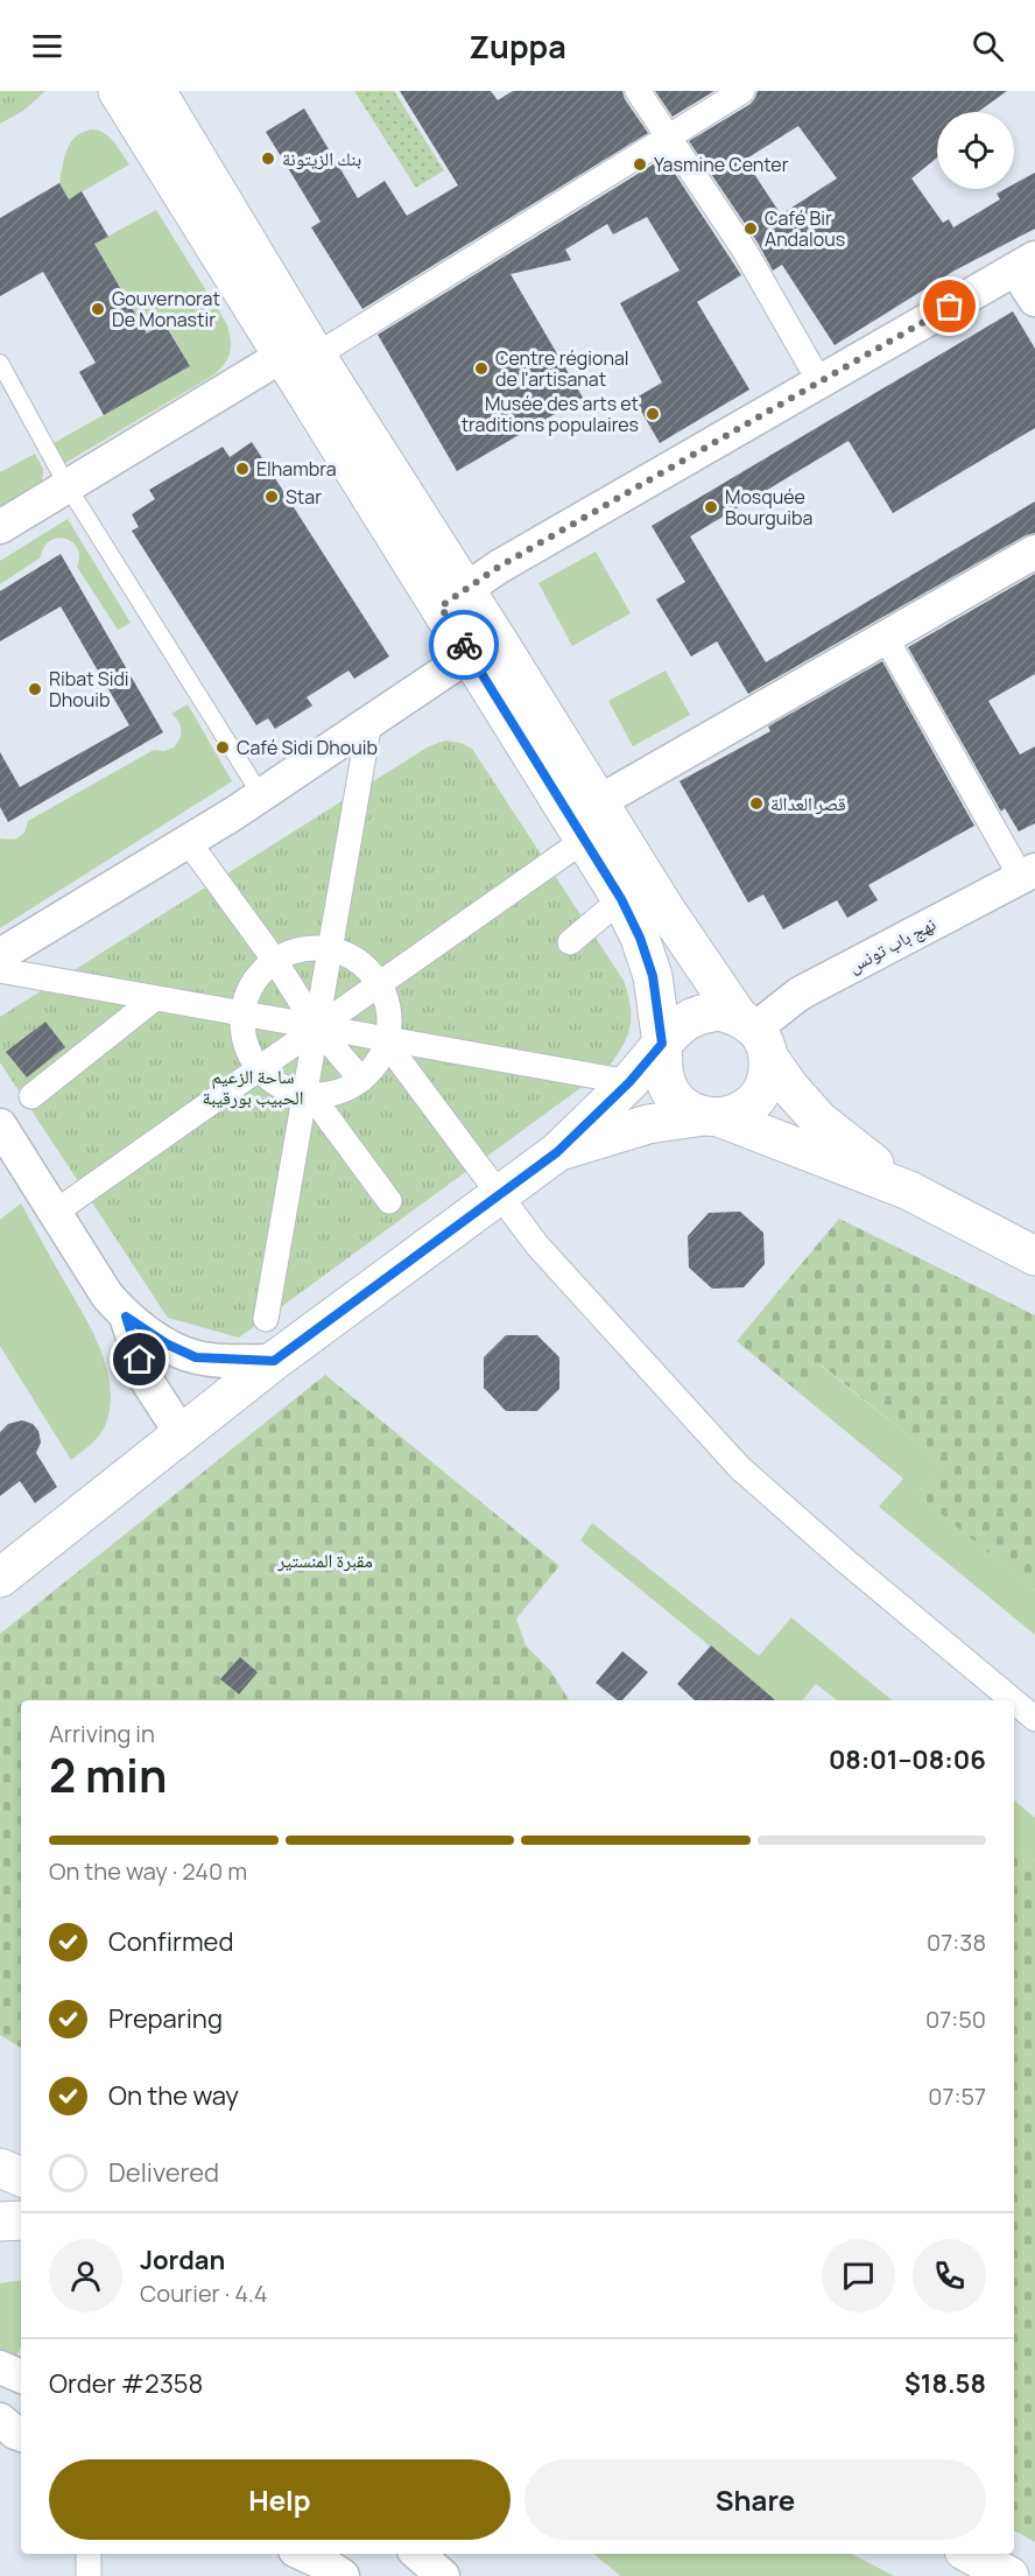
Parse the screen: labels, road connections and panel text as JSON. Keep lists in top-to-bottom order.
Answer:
{
  "streets": {
    "street": ["نهج باب تونس"]
  },
  "parks": ["ساحة الزعيم الحبيب بورقيبة", "مقبرة المنستير"],
  "places": [
    "بنك الزيتونة",
    "Yasmine Center",
    "Café Bir Andalous",
    "Gouvernorat De Monastir",
    "Centre régional de l'artisanat",
    "Musée des arts et traditions populaires",
    "Elhambra",
    "Star",
    "Mosquée Bourguiba",
    "Ribat Sidi Dhouib",
    "Café Sidi Dhouib",
    "قصر العدالة"
  ],
  "page": {
    "header": "Zuppa",
    "heading": ["2 min", "Arriving in", "08:01–08:06"],
    "panel": [
      "Jordan",
      "Courier · 4.4",
      "Order #2358",
      "$18.58"
    ],
    "bar": "On the way · 240 m",
    "list": [
      ["Confirmed", "07:38"],
      ["Preparing", "07:50"],
      ["On the way", "07:57"],
      "Delivered"
    ],
    "buttons": ["Help", "Share"]
  }
}
